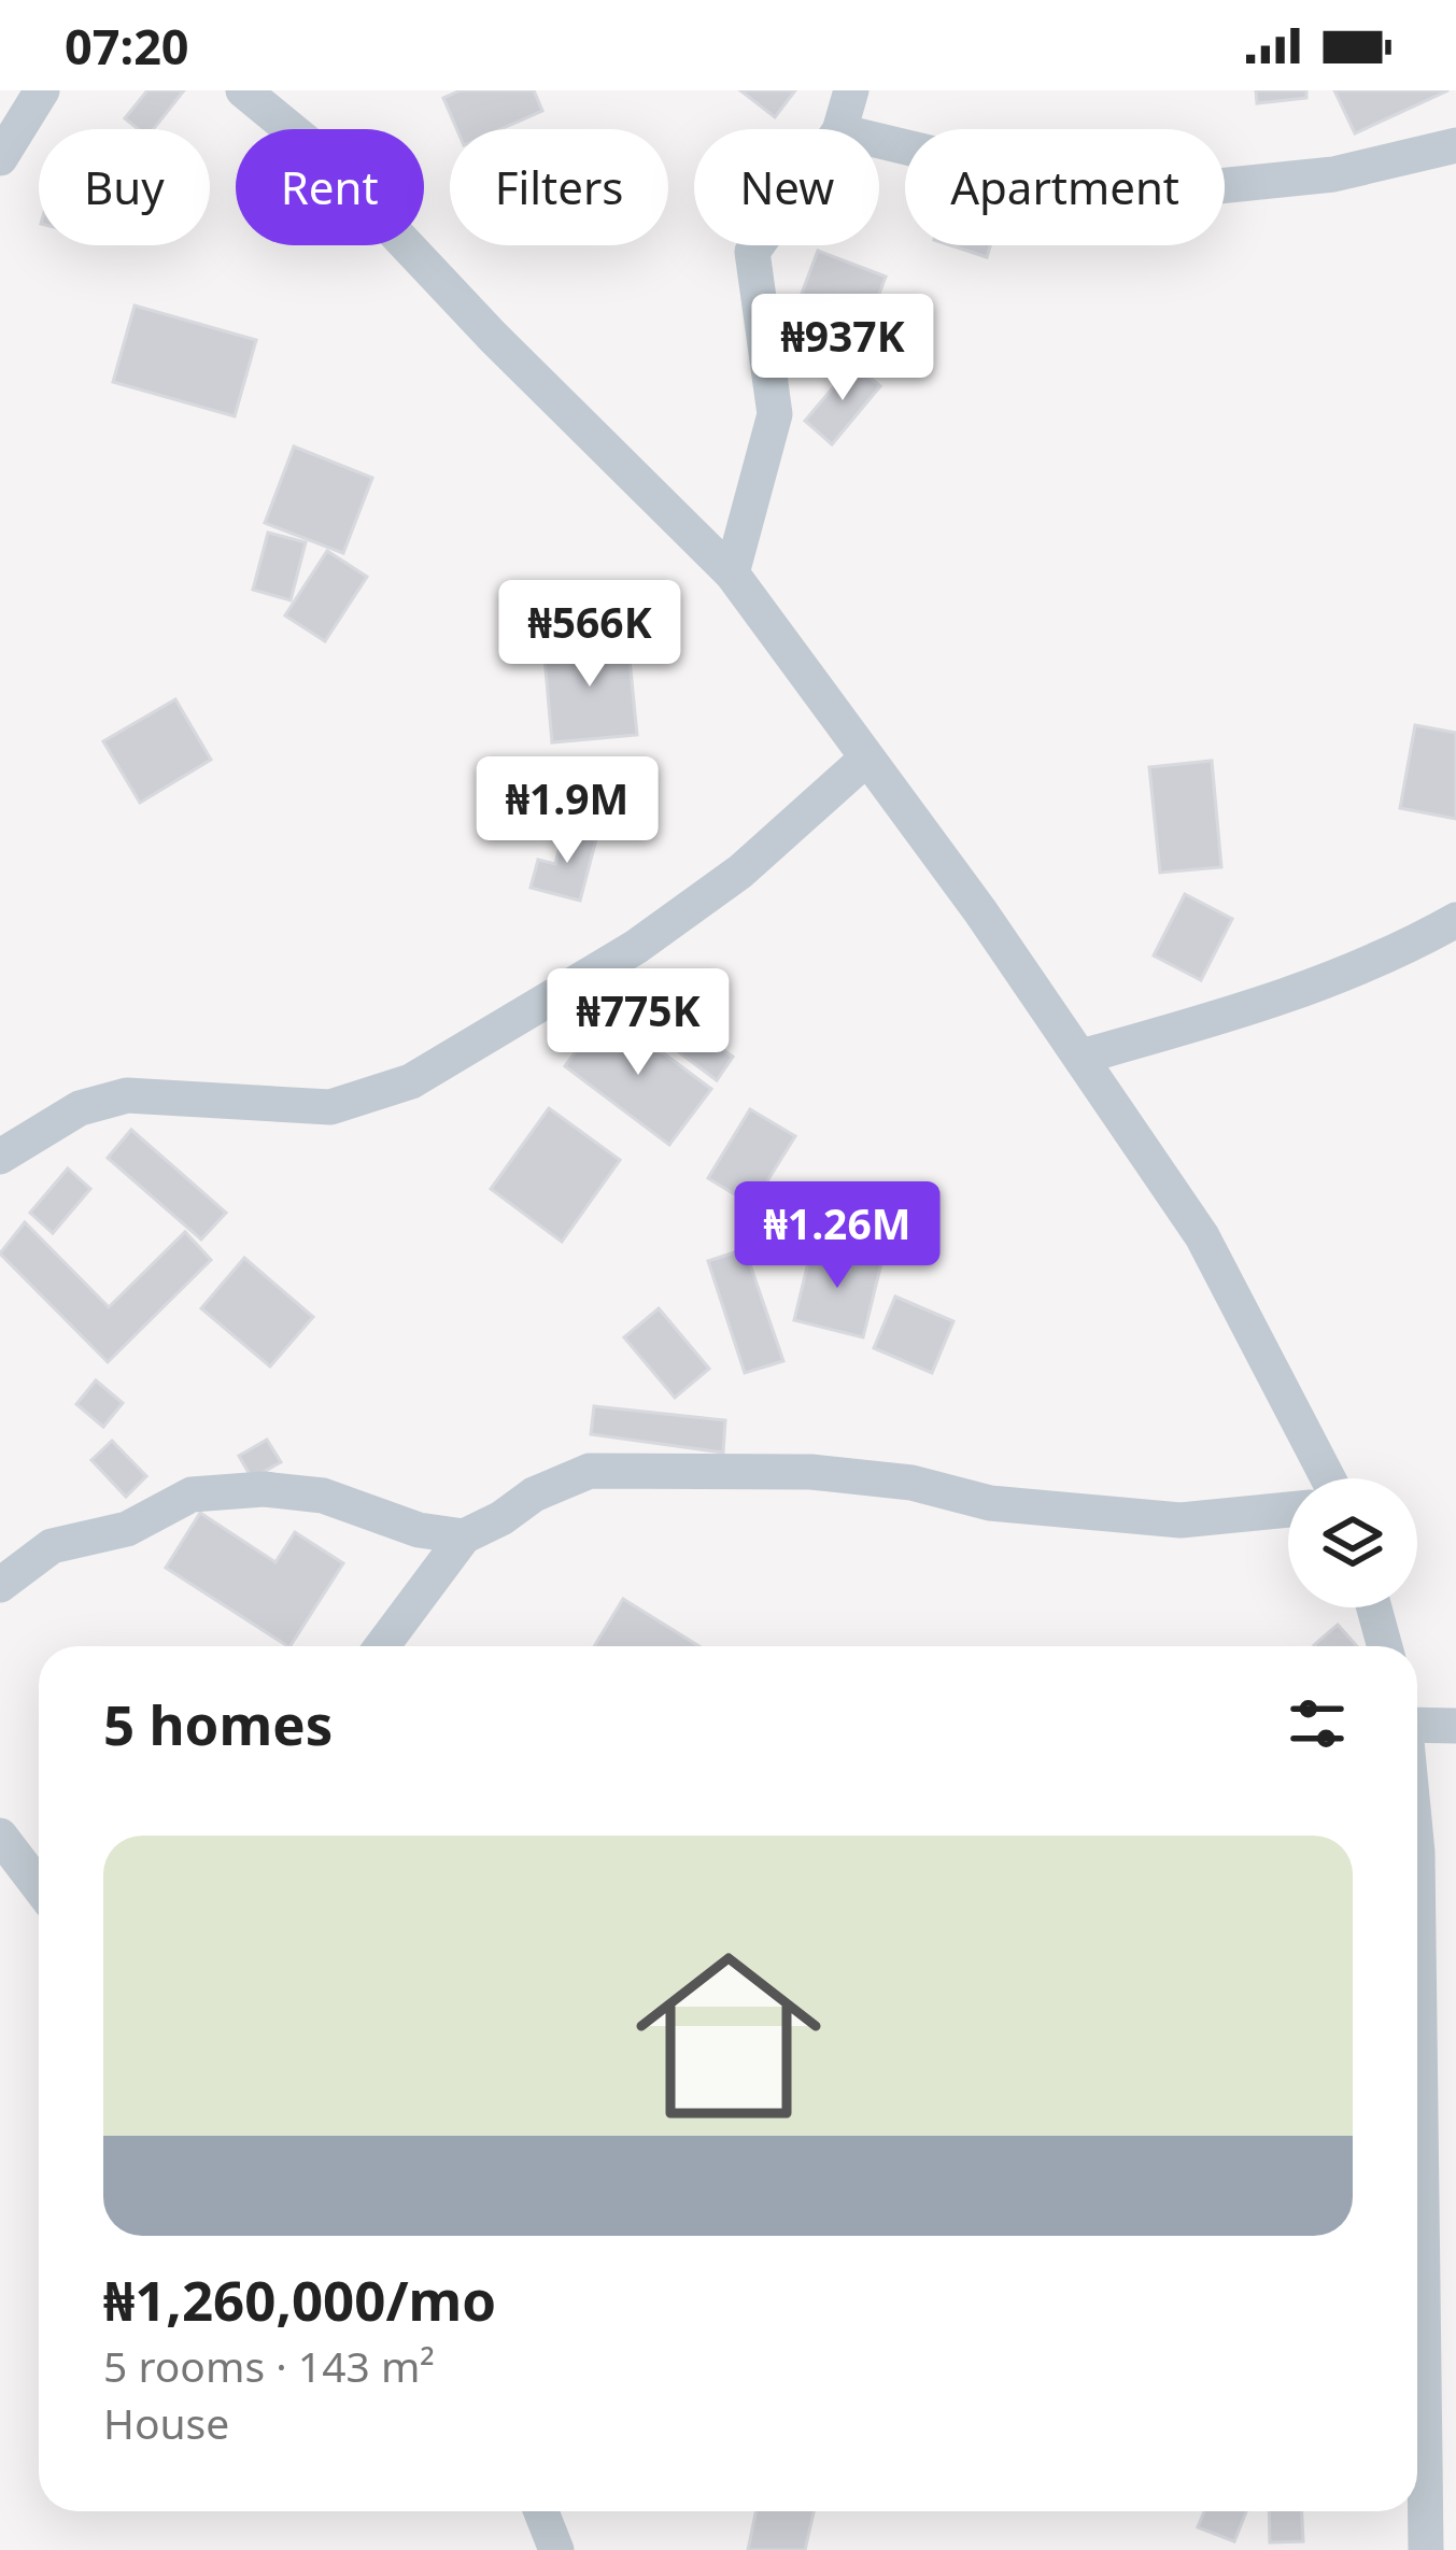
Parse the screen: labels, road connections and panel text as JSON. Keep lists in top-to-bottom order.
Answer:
{
  "page": {
    "status": "07:20",
    "chip": [
      "Buy",
      "Rent",
      "Filters",
      "New",
      "Apartment"
    ],
    "price": [
      "₦937K",
      "₦566K",
      "₦1.9M",
      "₦775K",
      "₦1.26M"
    ],
    "heading": "5 homes",
    "list": [
      {
        "name": "₦1,260,000/mo",
        "note": "5 rooms · 143 m² · House"
      }
    ]
  }
}
